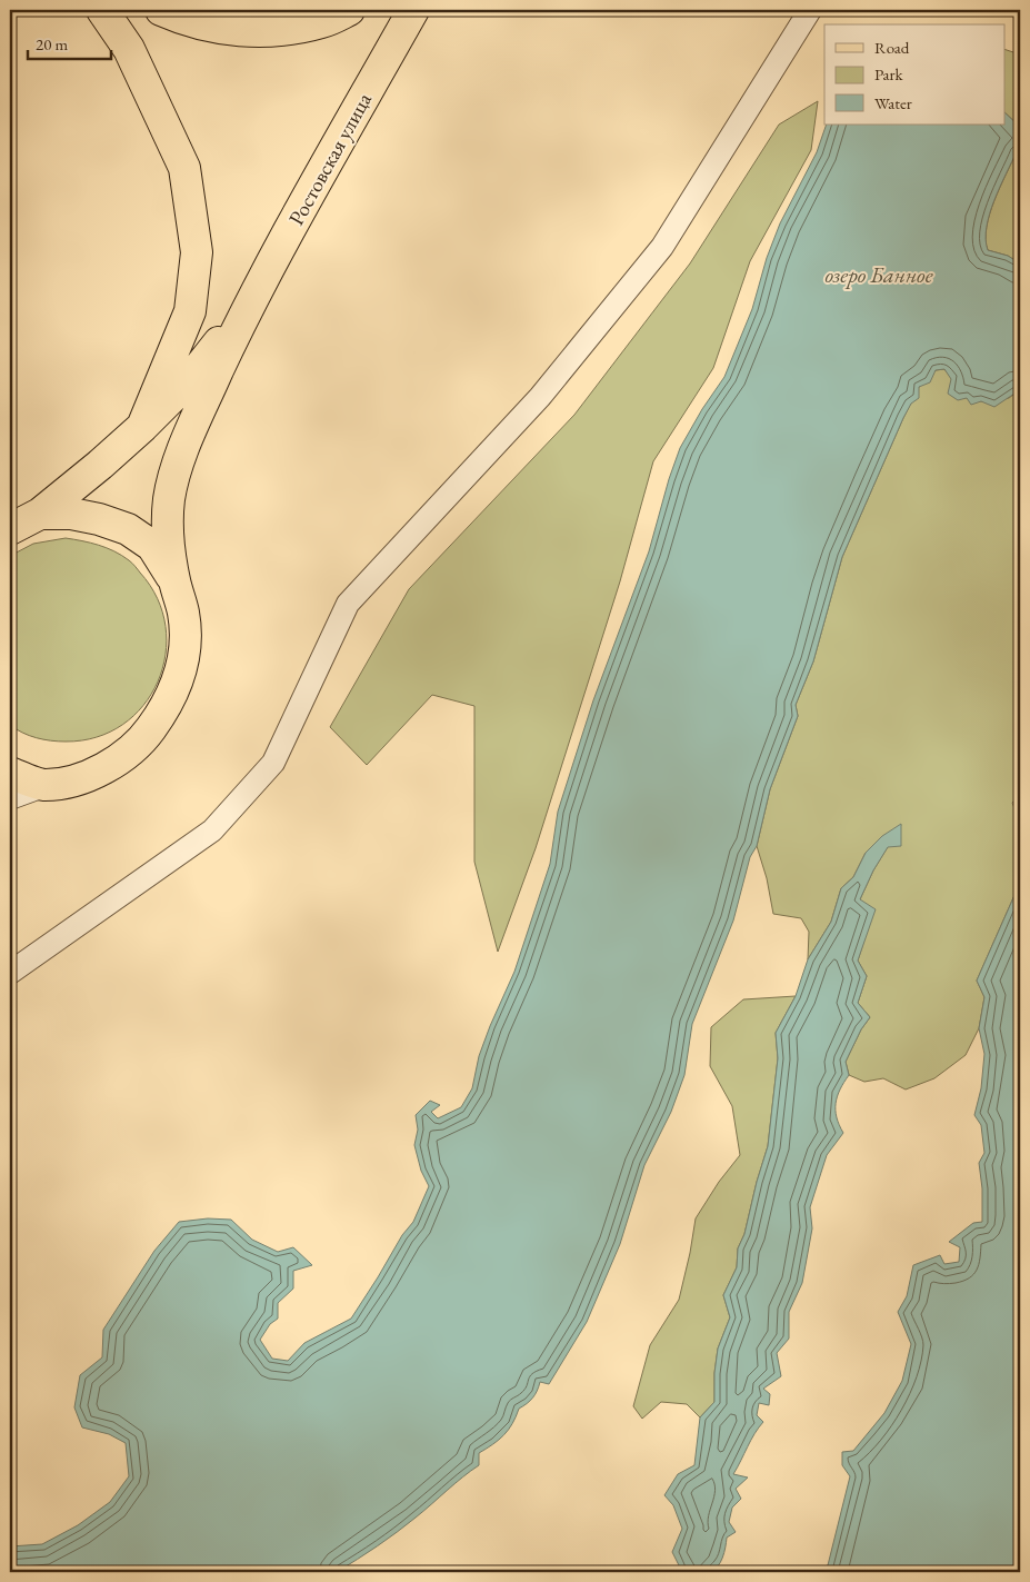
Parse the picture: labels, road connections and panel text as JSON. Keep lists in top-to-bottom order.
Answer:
{
  "streets": {
    "main road": ["Ростовская улица"]
  },
  "water": ["озеро Банное"],
  "legend": ["Road", "Park", "Water"],
  "scale_bar": "20 m"
}
